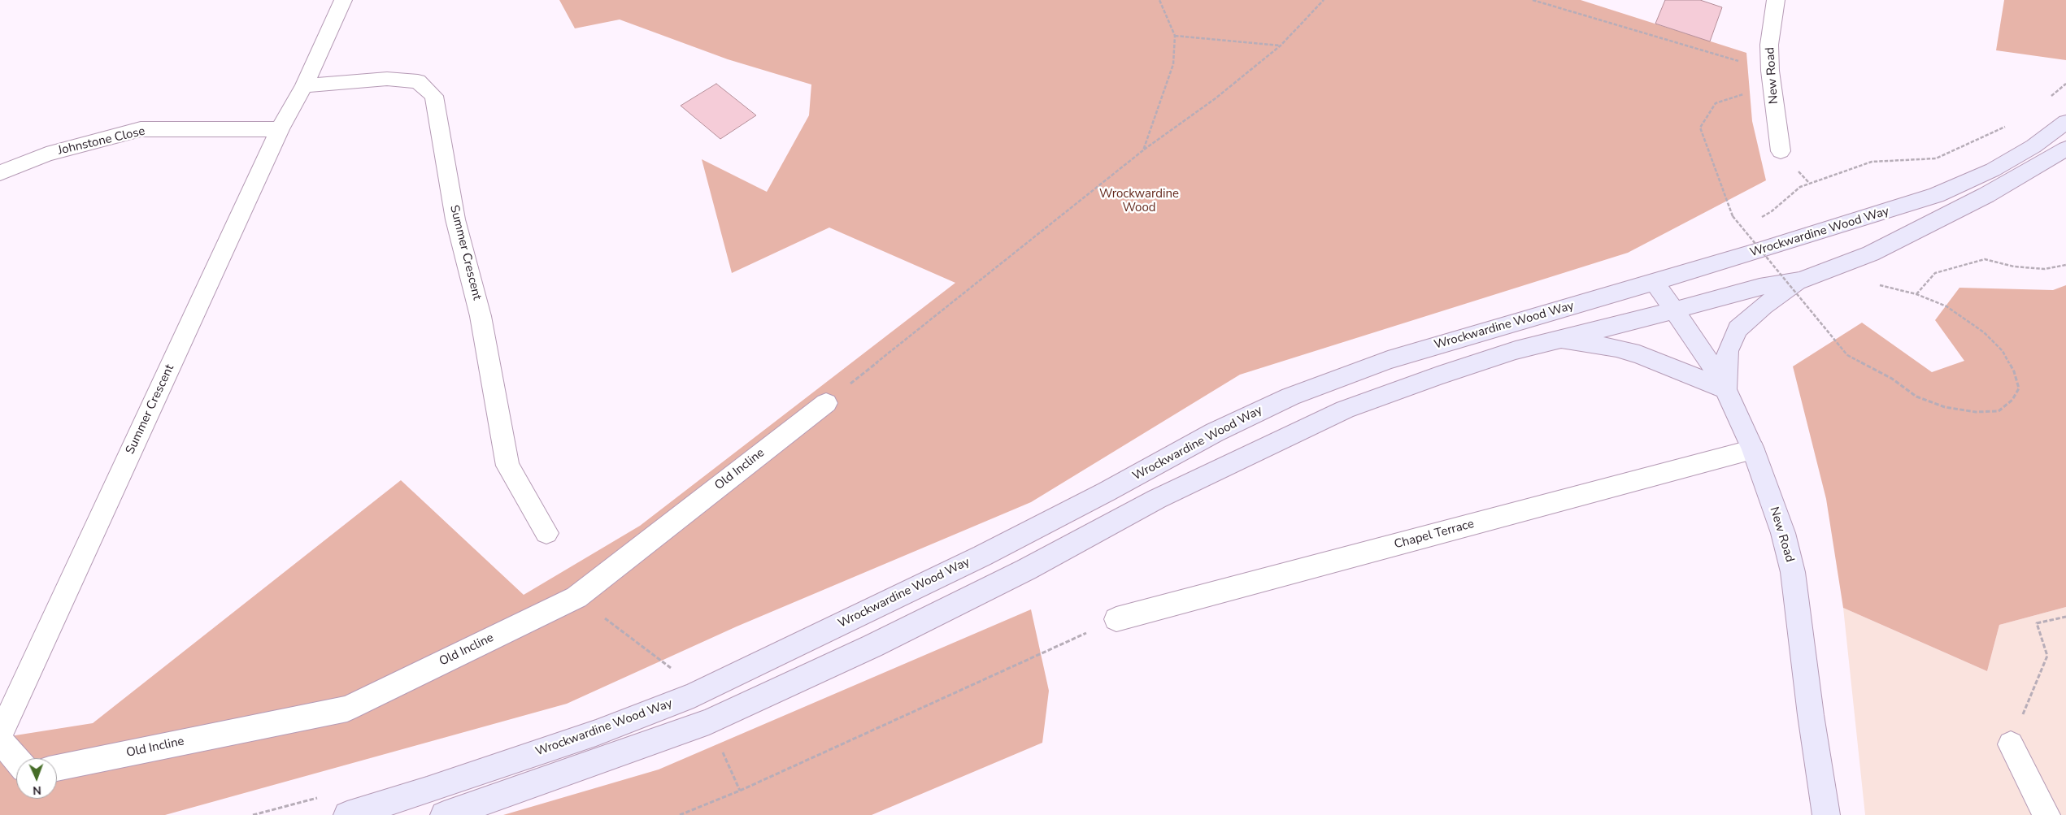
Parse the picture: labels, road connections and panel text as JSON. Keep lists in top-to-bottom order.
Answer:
{
  "streets": {
    "main road": ["New Road", "Wrockwardine Wood Way"],
    "street": [
      "Johnstone Close",
      "Summer Crescent",
      "Old Incline",
      "Chapel Terrace"
    ]
  },
  "crossings": [
    ["New Road", "Wrockwardine Wood Way"],
    ["New Road", "Chapel Terrace"],
    ["Johnstone Close", "Summer Crescent"]
  ],
  "parks": ["Wrockwardine Wood"],
  "north": "bottom"
}
